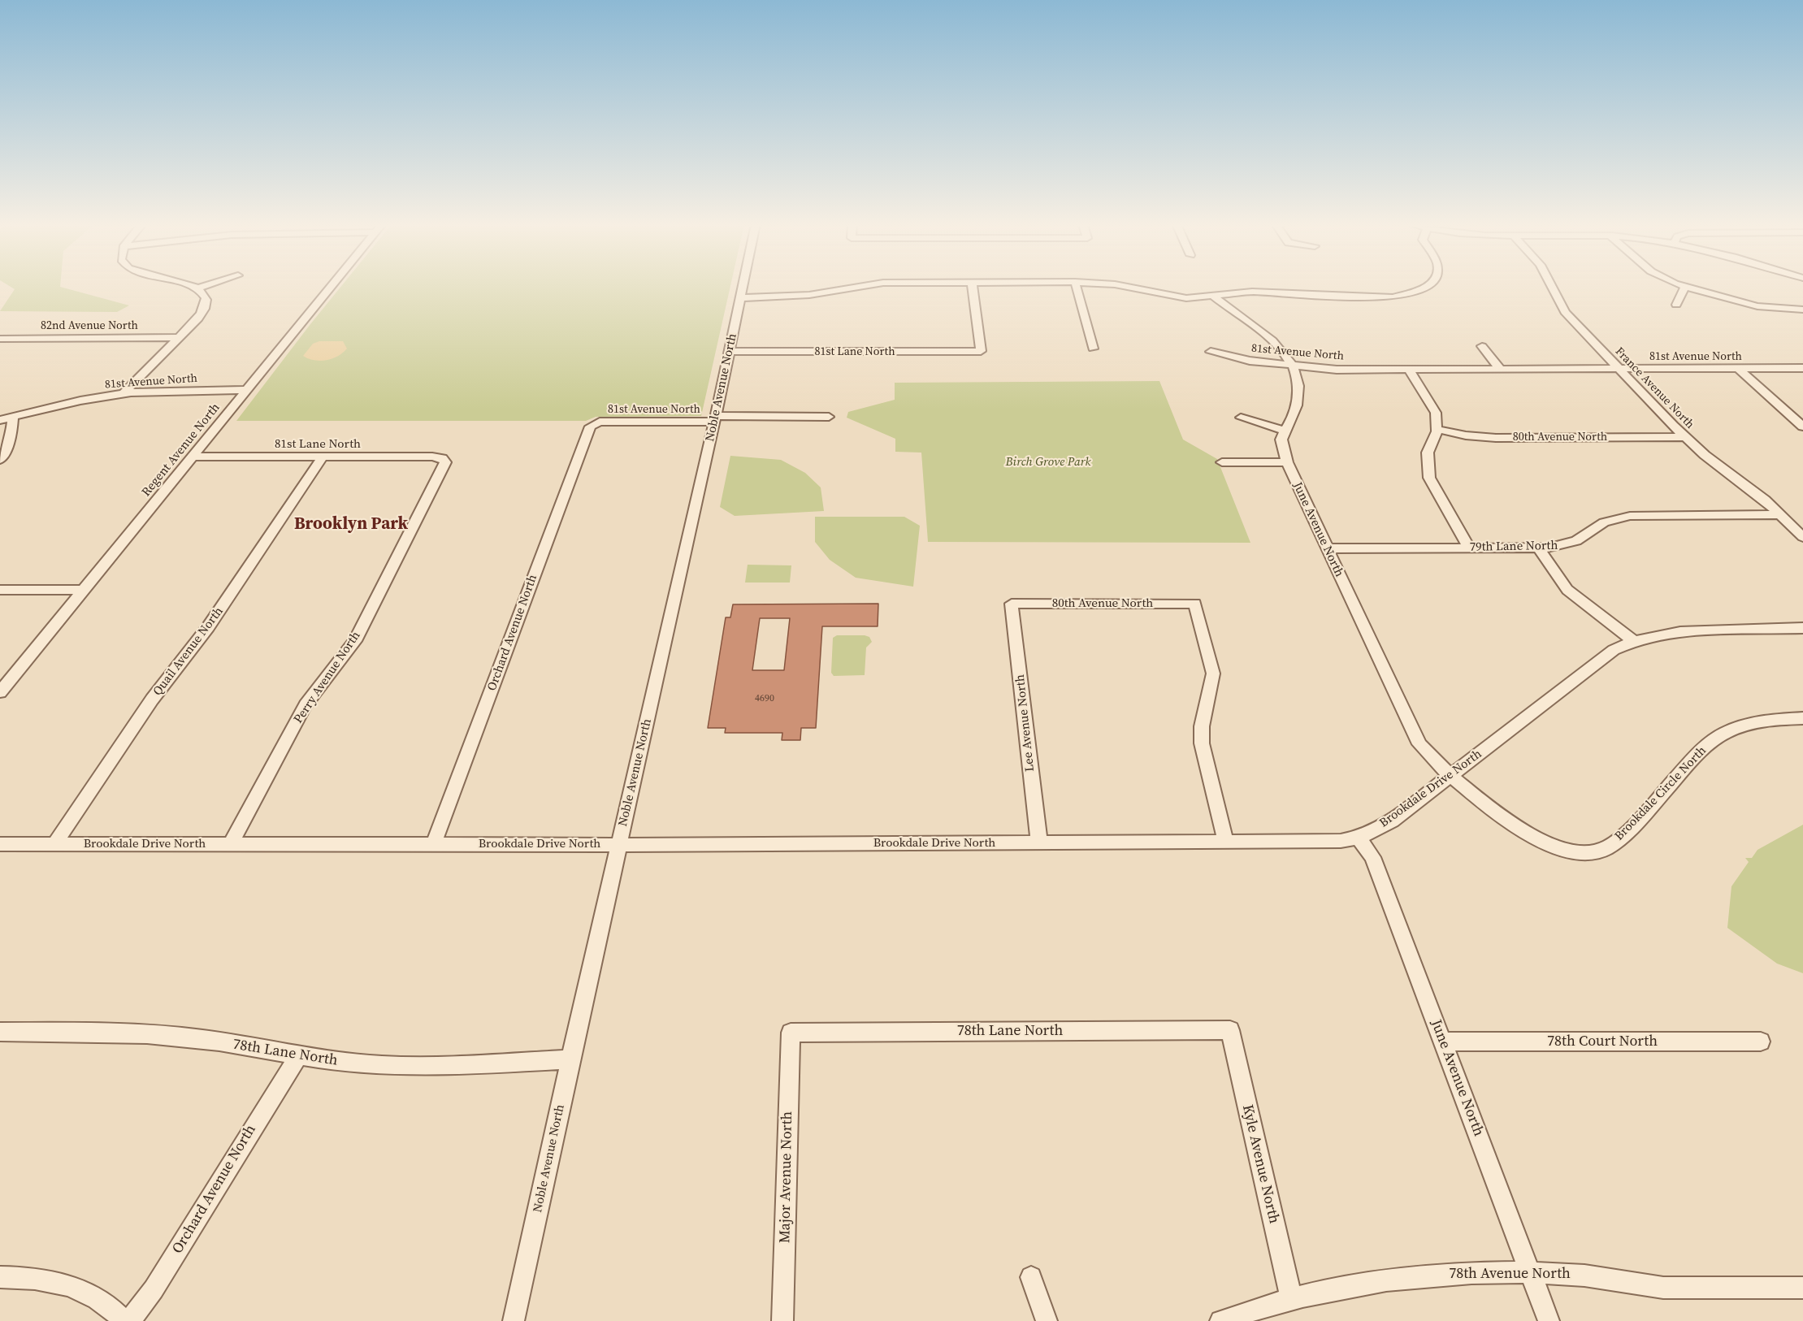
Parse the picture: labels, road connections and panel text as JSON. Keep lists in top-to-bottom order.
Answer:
{
  "streets": {
    "street": [
      "82nd Avenue North",
      "81st Lane North",
      "81st Avenue North",
      "Noble Avenue North",
      "France Avenue North",
      "80th Avenue North",
      "Regent Avenue North",
      "June Avenue North",
      "79th Lane North",
      "Orchard Avenue North",
      "Quail Avenue North",
      "Perry Avenue North",
      "Lee Avenue North",
      "Brookdale Drive North",
      "Brookdale Circle North",
      "78th Lane North",
      "78th Court North",
      "Kyle Avenue North",
      "Major Avenue North",
      "78th Avenue North"
    ]
  },
  "crossings": [
    ["81st Lane North", "Noble Avenue North"],
    ["81st Lane North", "Regent Avenue North"],
    ["81st Lane North", "Quail Avenue North"],
    ["81st Lane North", "Perry Avenue North"],
    ["81st Avenue North", "Noble Avenue North"],
    ["81st Avenue North", "France Avenue North"],
    ["81st Avenue North", "Regent Avenue North"],
    ["81st Avenue North", "June Avenue North"],
    ["81st Avenue North", "Orchard Avenue North"],
    ["Noble Avenue North", "Brookdale Drive North"],
    ["Noble Avenue North", "78th Lane North"],
    ["France Avenue North", "80th Avenue North"],
    ["France Avenue North", "79th Lane North"],
    ["80th Avenue North", "Lee Avenue North"],
    ["80th Avenue North", "Brookdale Drive North"],
    ["June Avenue North", "79th Lane North"],
    ["June Avenue North", "Brookdale Drive North"],
    ["June Avenue North", "Brookdale Circle North"],
    ["June Avenue North", "78th Court North"],
    ["June Avenue North", "78th Avenue North"],
    ["Orchard Avenue North", "Brookdale Drive North"],
    ["Orchard Avenue North", "78th Lane North"],
    ["Quail Avenue North", "Brookdale Drive North"],
    ["Perry Avenue North", "Brookdale Drive North"],
    ["Lee Avenue North", "Brookdale Drive North"],
    ["Brookdale Drive North", "Brookdale Circle North"],
    ["78th Lane North", "Kyle Avenue North"],
    ["78th Lane North", "Major Avenue North"],
    ["Kyle Avenue North", "78th Avenue North"]
  ],
  "districts": ["Brooklyn Park"],
  "parks": ["Birch Grove Park"],
  "house_numbers": ["4690"]
}
